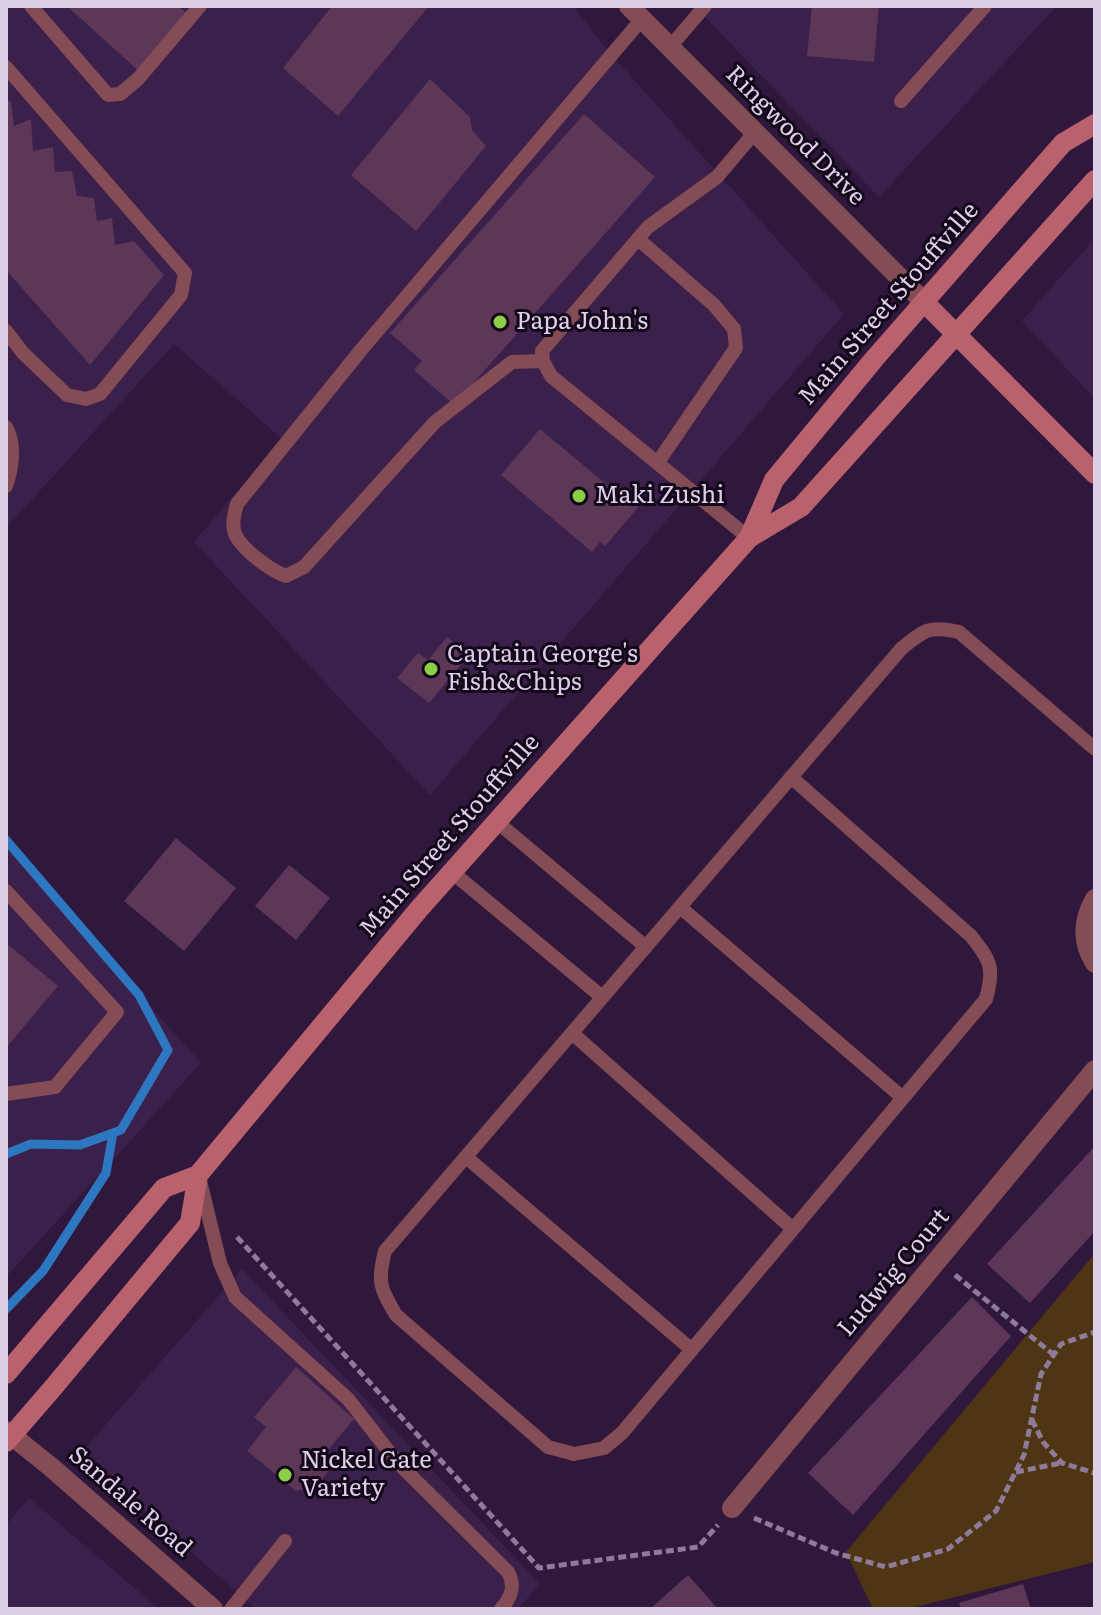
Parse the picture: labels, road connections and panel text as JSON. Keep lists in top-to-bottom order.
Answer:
{
  "streets": {
    "main road": ["Main Street Stouffville"],
    "street": ["Ringwood Drive", "Ludwig Court", "Sandale Road"]
  },
  "crossings": [
    ["Ringwood Drive", "Main Street Stouffville"]
  ],
  "places": [
    "Papa John's",
    "Maki Zushi",
    "Captain George's Fish&Chips",
    "Nickel Gate Variety"
  ]
}
